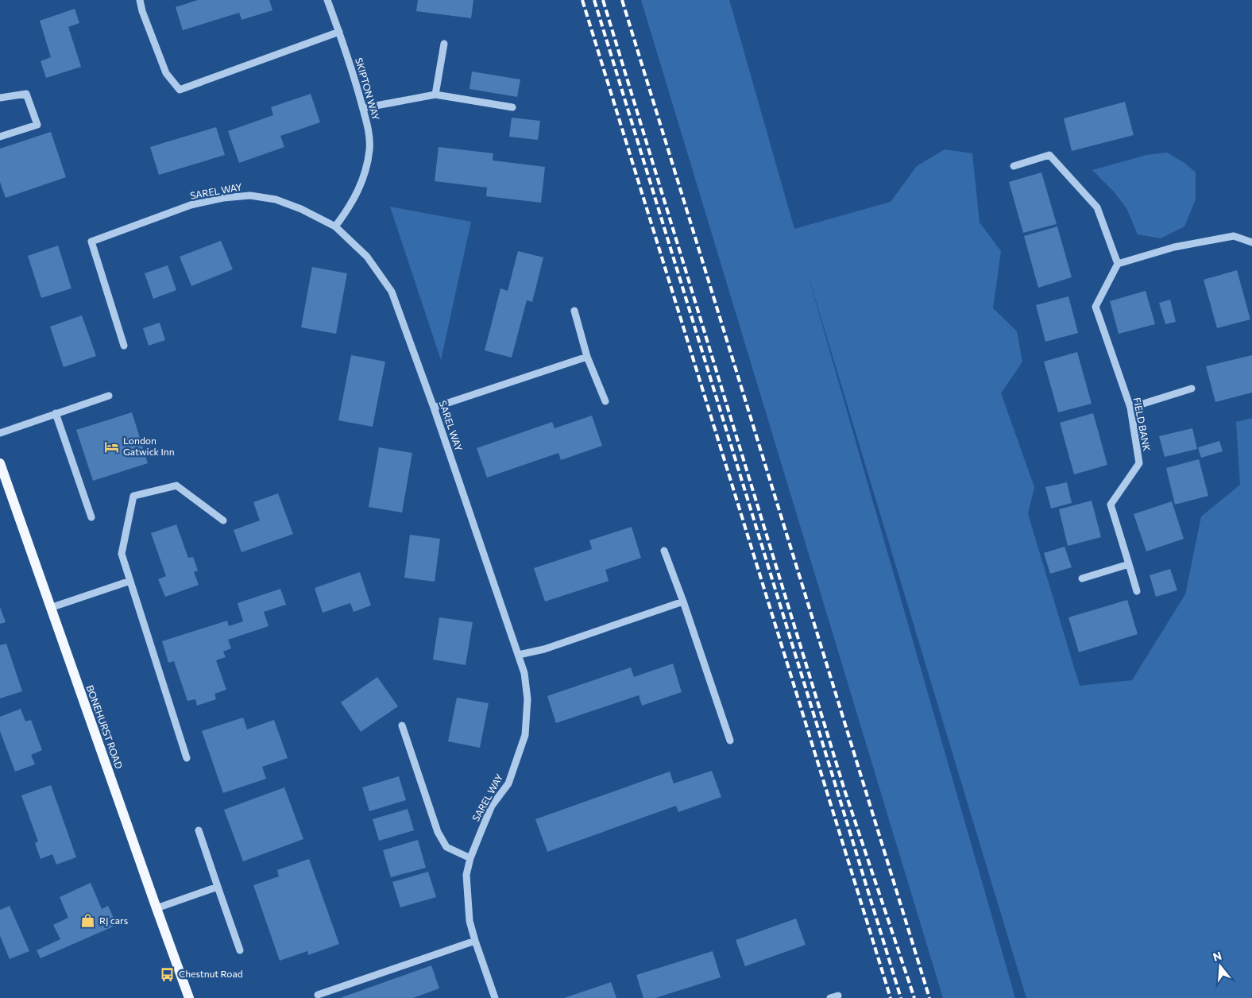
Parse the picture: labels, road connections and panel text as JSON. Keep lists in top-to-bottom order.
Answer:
{
  "streets": {
    "main road": ["BONEHURST ROAD"],
    "street": ["SKIPTON WAY", "SAREL WAY", "FIELD BANK"]
  },
  "crossings": [
    ["SKIPTON WAY", "SAREL WAY"]
  ],
  "places": {
    "hotel": ["London Gatwick Inn"],
    "shop": ["RJ cars"],
    "bus stop": ["Chestnut Road"]
  },
  "north": "top"
}
